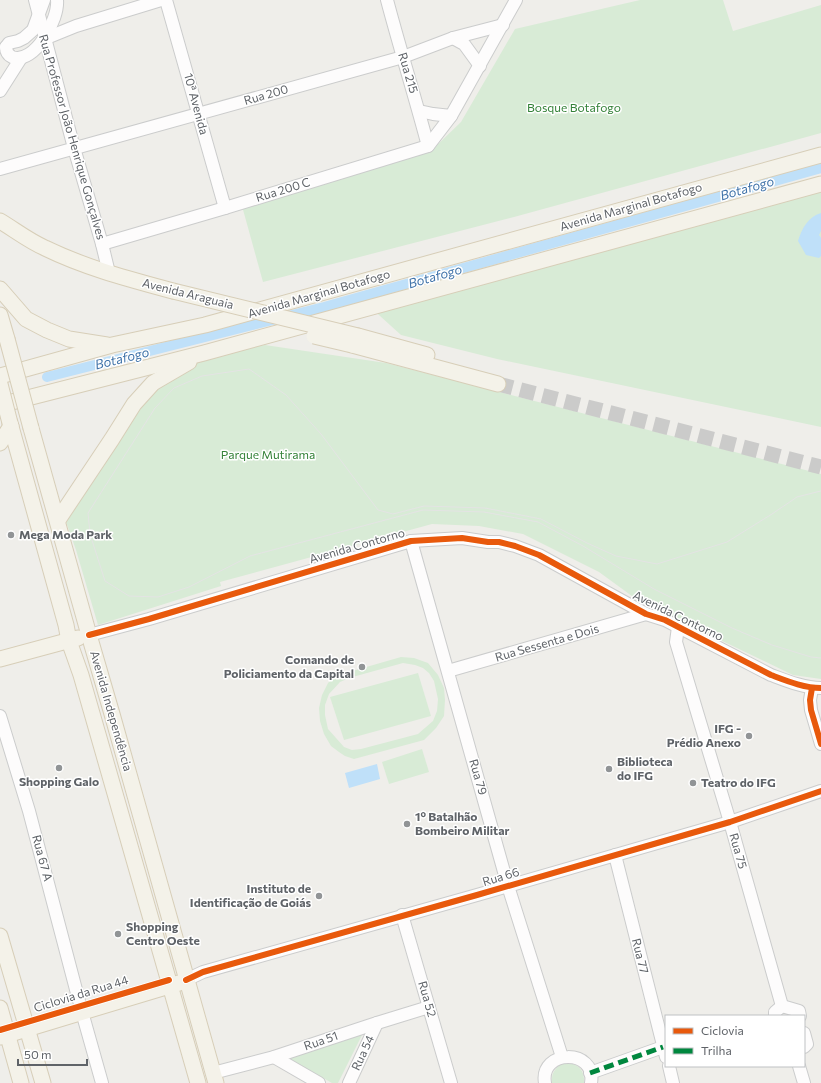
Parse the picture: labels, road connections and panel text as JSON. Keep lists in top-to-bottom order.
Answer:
{
  "streets": {
    "main road": [
      "Avenida Marginal Botafogo",
      "Avenida Araguaia",
      "Avenida Contorno",
      "Avenida Independência"
    ],
    "street": [
      "Rua 215",
      "Rua 200",
      "10ª Avenida",
      "Rua Professor João Henrique Gonçalves",
      "Rua 200 C",
      "Rua Sessenta e Dois",
      "Rua 79",
      "Rua 75",
      "Rua 67 A",
      "Rua 66",
      "Rua 77",
      "Rua 52",
      "Rua 51",
      "Rua 54"
    ],
    "cycle path": ["Ciclovia da Rua 44"]
  },
  "crossings": [
    ["Rua 215", "Rua 200"],
    ["Rua 215", "Rua 200 C"],
    ["Rua 200", "10ª Avenida"],
    ["Rua 200", "Rua Professor João Henrique Gonçalves"],
    ["10ª Avenida", "Rua 200 C"],
    ["Rua Professor João Henrique Gonçalves", "Rua 200 C"],
    ["Rua Professor João Henrique Gonçalves", "Avenida Araguaia"],
    ["Avenida Contorno", "Rua Sessenta e Dois"],
    ["Avenida Contorno", "Avenida Independência"],
    ["Avenida Contorno", "Rua 79"],
    ["Avenida Contorno", "Rua 75"],
    ["Rua Sessenta e Dois", "Rua 79"],
    ["Avenida Independência", "Rua 66"],
    ["Avenida Independência", "Rua 51"],
    ["Rua 79", "Rua 66"],
    ["Rua 75", "Rua 66"],
    ["Rua 66", "Rua 77"],
    ["Rua 66", "Rua 52"],
    ["Rua 52", "Rua 51"],
    ["Rua 51", "Rua 54"]
  ],
  "water": ["Botafogo"],
  "parks": ["Bosque Botafogo", "Parque Mutirama"],
  "places": [
    "Mega Moda Park",
    "Comando de Policiamento da Capital",
    "IFG - Prédio Anexo",
    "Shopping Galo",
    "Biblioteca do IFG",
    "Teatro do IFG",
    "1º Batalhão Bombeiro Militar",
    "Instituto de Identificação de Goiás",
    "Shopping Centro Oeste"
  ],
  "legend": ["Ciclovia", "Trilha"],
  "scale_bar": "50 m"
}
